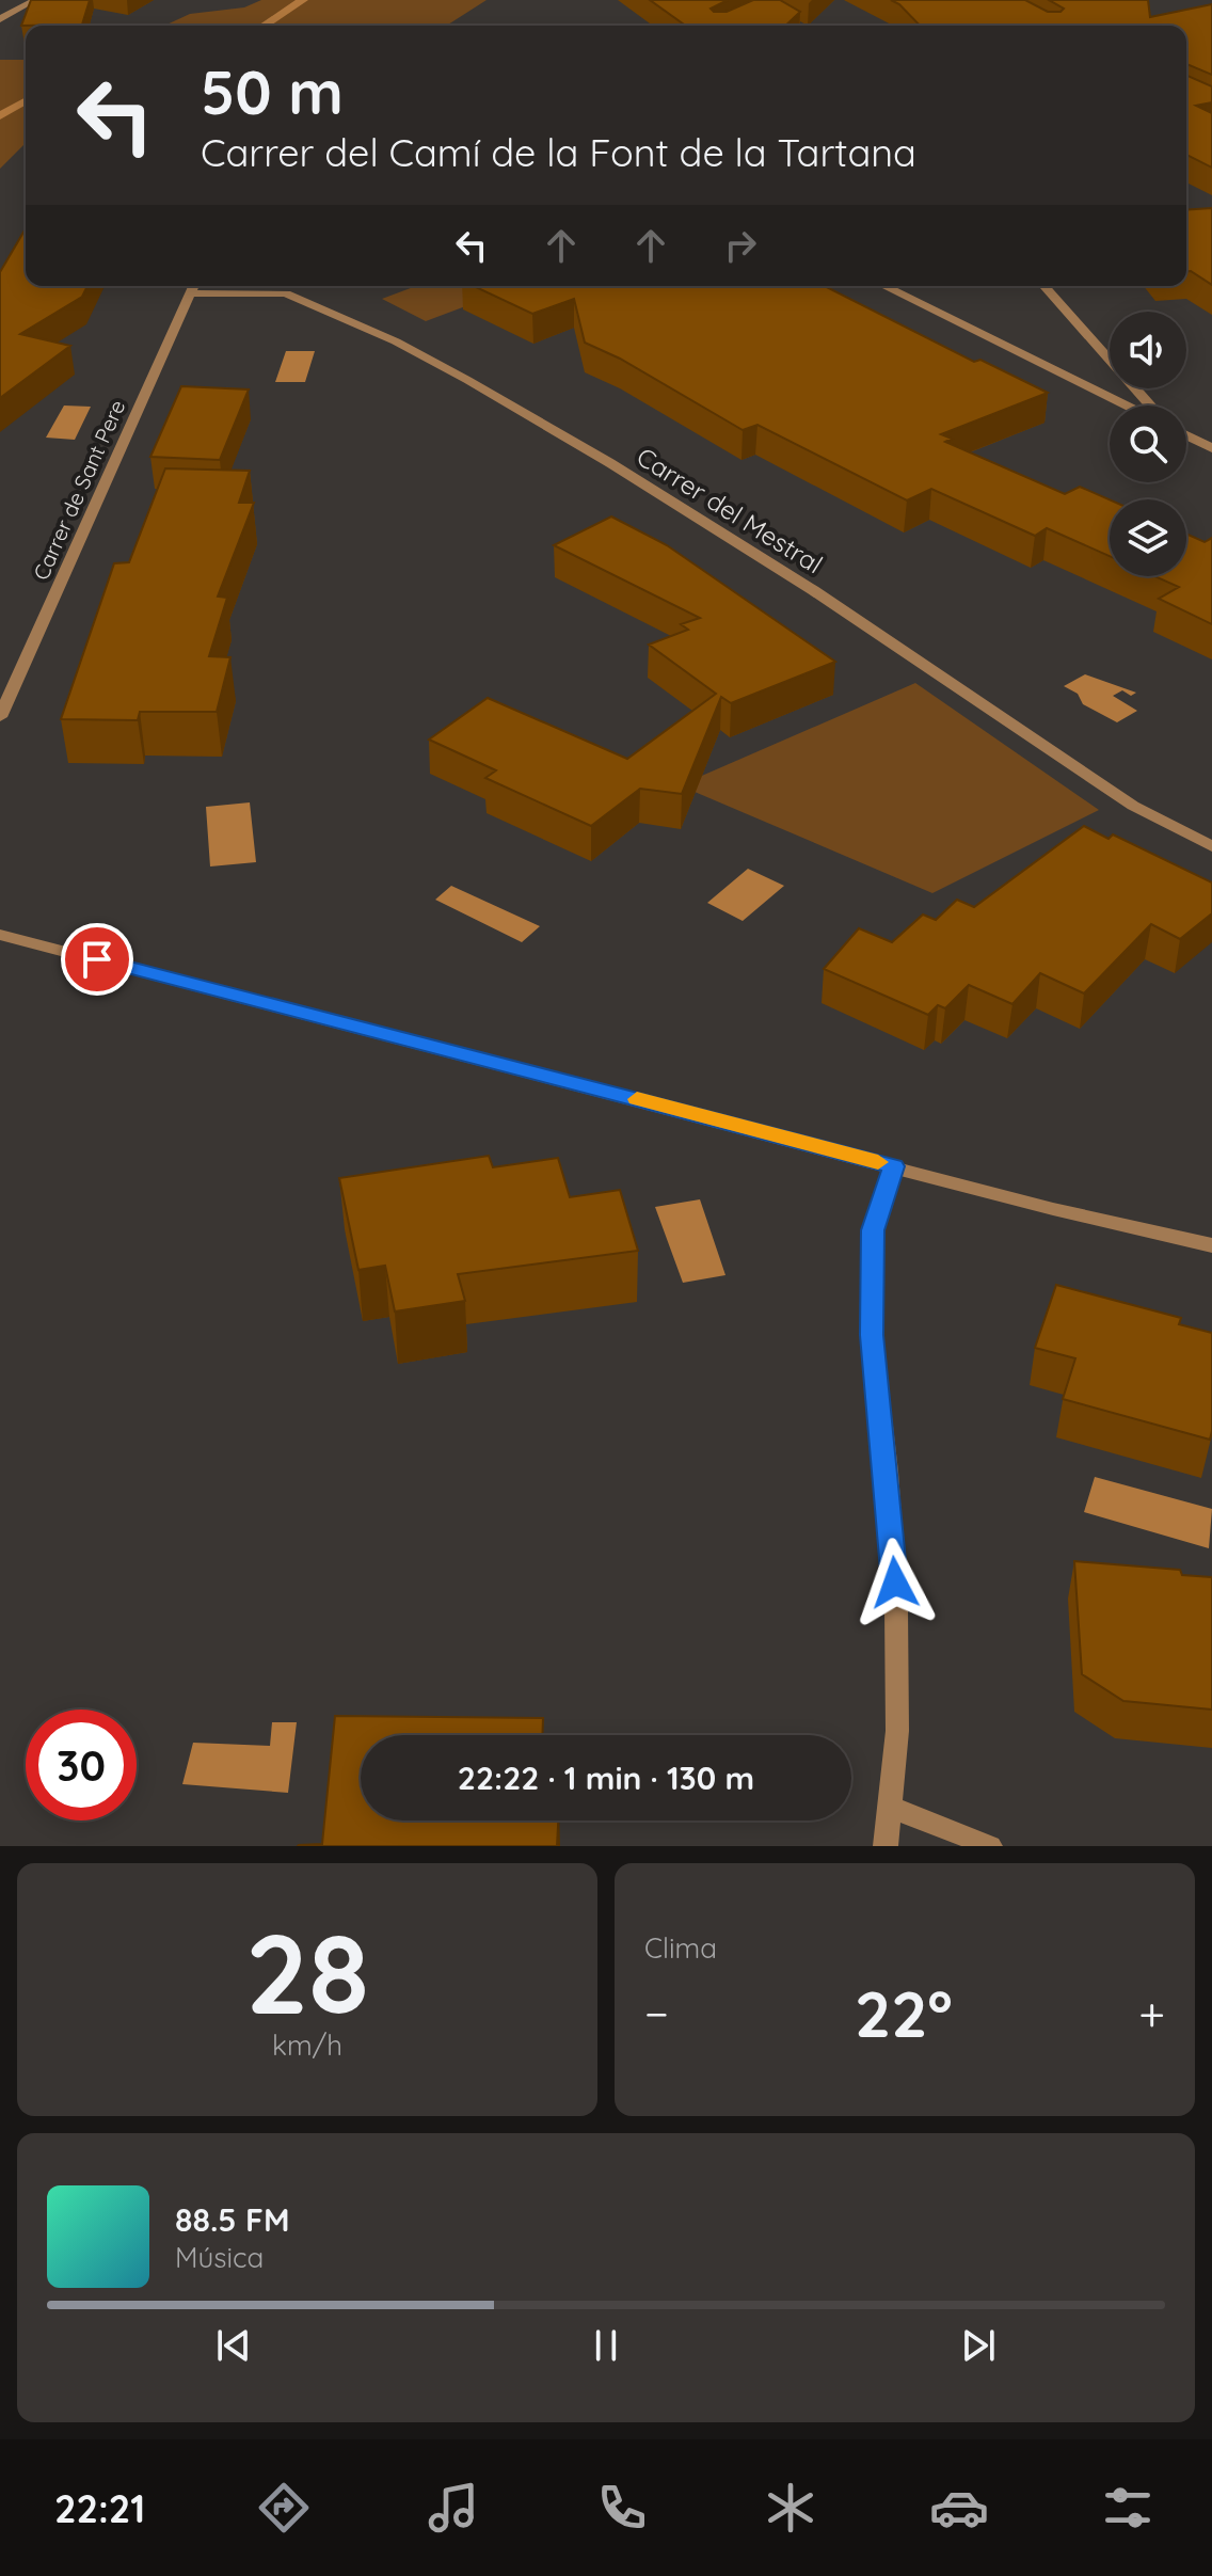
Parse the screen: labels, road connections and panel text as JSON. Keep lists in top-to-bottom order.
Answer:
{
  "streets": {
    "street": ["Carrer de Sant Pere", "Carrer del Mestral"]
  },
  "crossings": [
    ["Carrer de Sant Pere", "Carrer del Mestral"]
  ],
  "page": {
    "turn": ["50 m", "Carrer del Camí de la Font de la Tartana"],
    "limit": "30",
    "trip": "22:22 · 1 min · 130 m",
    "tile": [
      ["28", "km/h"],
      "Clima"
    ],
    "heat": ["−", "22°", "+"],
    "song": ["88.5 FM", "Música"],
    "tabs": "22:21"
  }
}
